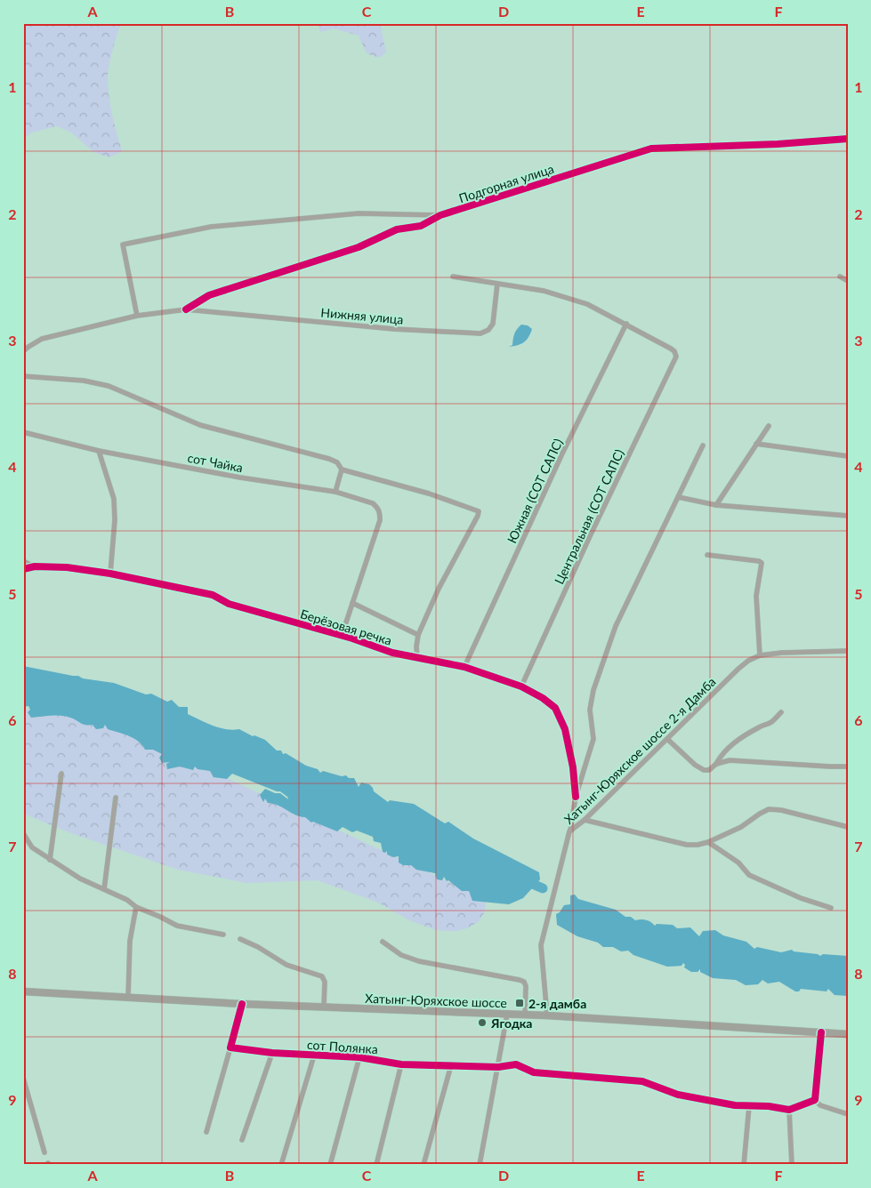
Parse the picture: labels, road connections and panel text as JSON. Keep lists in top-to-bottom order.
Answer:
{
  "streets": {
    "main road": ["Хатынг-Юряхское шоссе"],
    "street": [
      "Подгорная улица",
      "Нижняя улица",
      "сот Чайка",
      "Южная (СОТ САПС)",
      "Центральная (СОТ САПС)",
      "Берёзовая речка",
      "Хатынг-Юряхское шоссе 2-я Дамба",
      "сот Полянка"
    ]
  },
  "crossings": [
    ["Подгорная улица", "Нижняя улица"],
    ["Южная (СОТ САПС)", "Центральная (СОТ САПС)"],
    ["Южная (СОТ САПС)", "Берёзовая речка"],
    ["Центральная (СОТ САПС)", "Берёзовая речка"],
    ["Хатынг-Юряхское шоссе 2-я Дамба", "Хатынг-Юряхское шоссе"]
  ],
  "places": {
    "transit": ["2-я дамба"],
    "other": ["Ягодка"]
  },
  "grid": {
    "columns": [
      "A",
      "B",
      "C",
      "D",
      "E",
      "F"
    ],
    "rows": [
      "1",
      "2",
      "3",
      "4",
      "5",
      "6",
      "7",
      "8",
      "9"
    ]
  }
}
